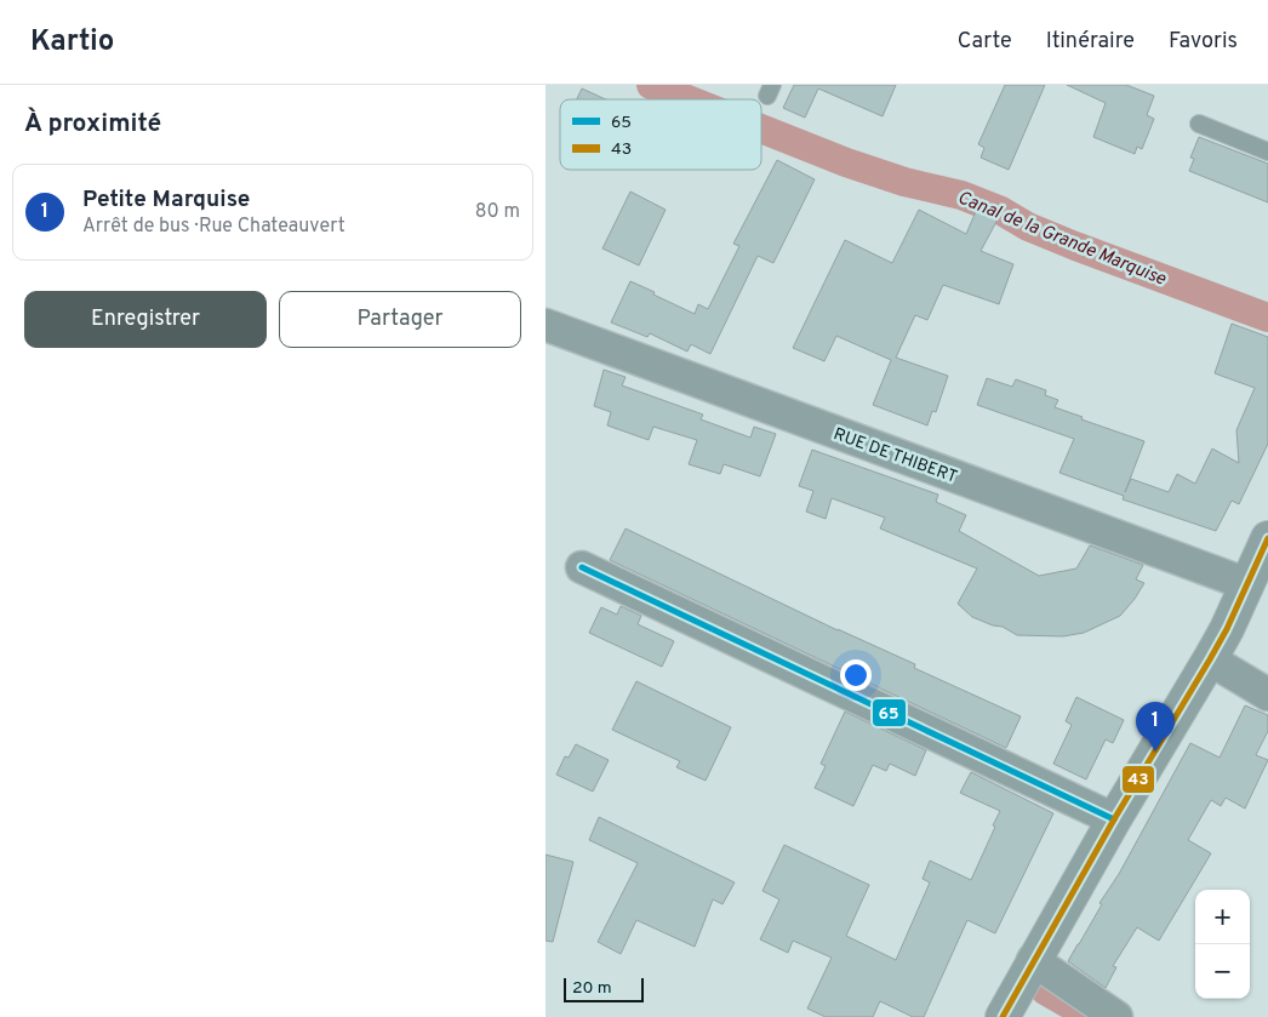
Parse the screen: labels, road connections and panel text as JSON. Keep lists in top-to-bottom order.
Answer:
{
  "streets": {
    "street": ["RUE DE THIBERT"]
  },
  "water": ["Canal de la Grande Marquise"],
  "lines": ["transit line 43", "transit line 65"],
  "legend": ["65", "43"],
  "scale_bar": "20 m",
  "page": {
    "header": "Kartio",
    "nav": ["Carte", "Itinéraire", "Favoris"],
    "heading": "À proximité",
    "list": [
      {
        "mark": "1",
        "name": "Petite Marquise",
        "note": "Arrêt de bus · Rue Chateauvert",
        "value": "80 m"
      }
    ],
    "buttons": ["Enregistrer", "Partager"],
    "pins": "1",
    "map_buttons": ["+", "−"],
    "scale": "20 m"
  }
}
